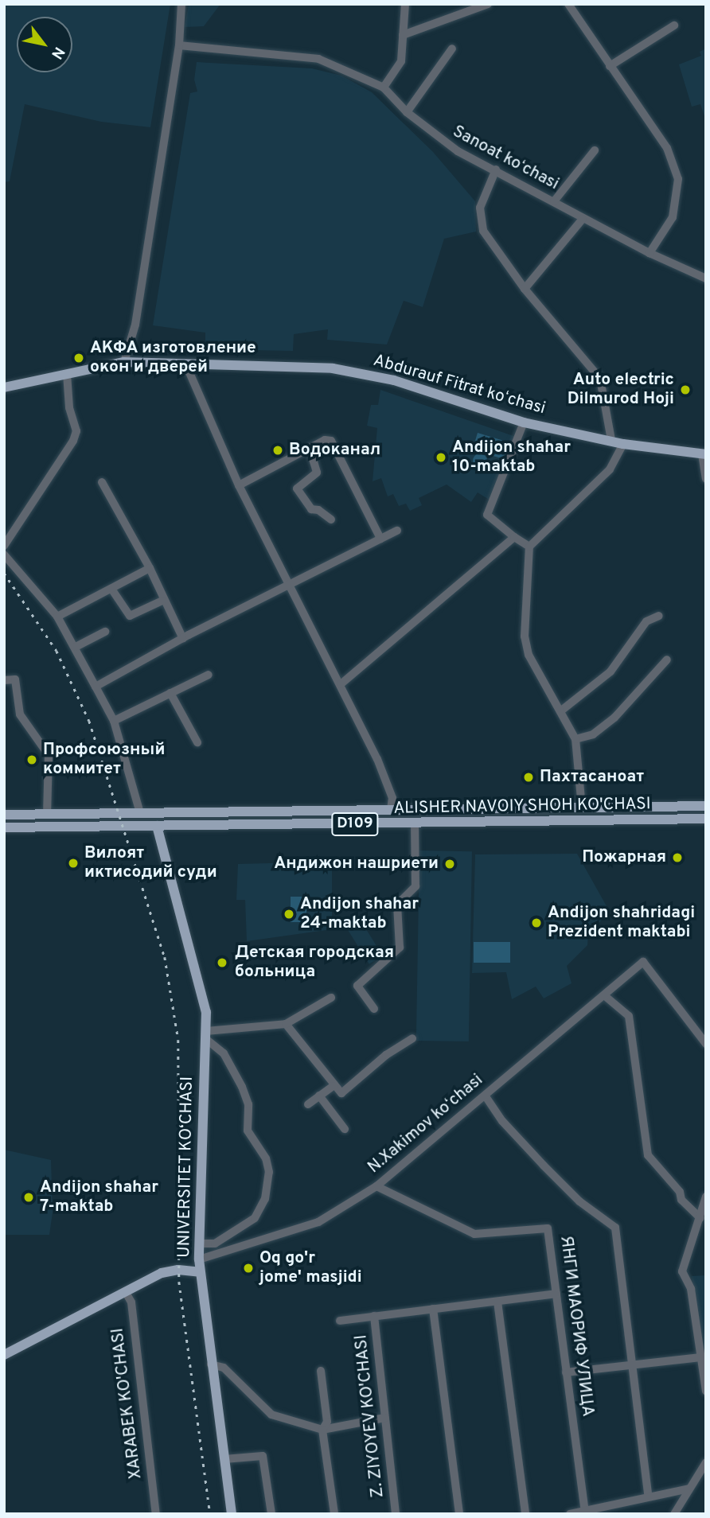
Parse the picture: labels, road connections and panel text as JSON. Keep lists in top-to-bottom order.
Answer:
{
  "streets": {
    "main road": [
      "Abdurauf Fitrat koʻchasi",
      "ALISHER NAVOIY SHOH KO'CHASI",
      "D109",
      "UNIVERSITET KО‘CHASI"
    ],
    "street": [
      "Sanoat koʻchasi",
      "N.Xakimov koʻchasi",
      "ЯНГИ МАОРИФ УЛИЦА",
      "XARABEK KO'CHASI",
      "Z. ZIYOYEV KO'CHASI"
    ]
  },
  "crossings": [
    ["ALISHER NAVOIY SHOH KO'CHASI", "UNIVERSITET KО‘CHASI"],
    ["N.Xakimov koʻchasi", "UNIVERSITET KО‘CHASI"],
    ["N.Xakimov koʻchasi", "ЯНГИ МАОРИФ УЛИЦА"]
  ],
  "places": [
    "АКФА изготовление окон и дверей",
    "Auto electric Dilmurod Hoji",
    "Водоканал",
    "Andijon shahar 10-maktab",
    "Профсоюзный коммитет",
    "Пахтасаноат",
    "Пожарная",
    "Вилоят иктисодий суди",
    "Андижон нашриети",
    "Andijon shahar 24-maktab",
    "Andijon shahridagi Prezident maktabi",
    "Детская городская больница",
    "Andijon shahar 7-maktab",
    "Oq go'r jome' masjidi"
  ],
  "north": "bottom right"
}
